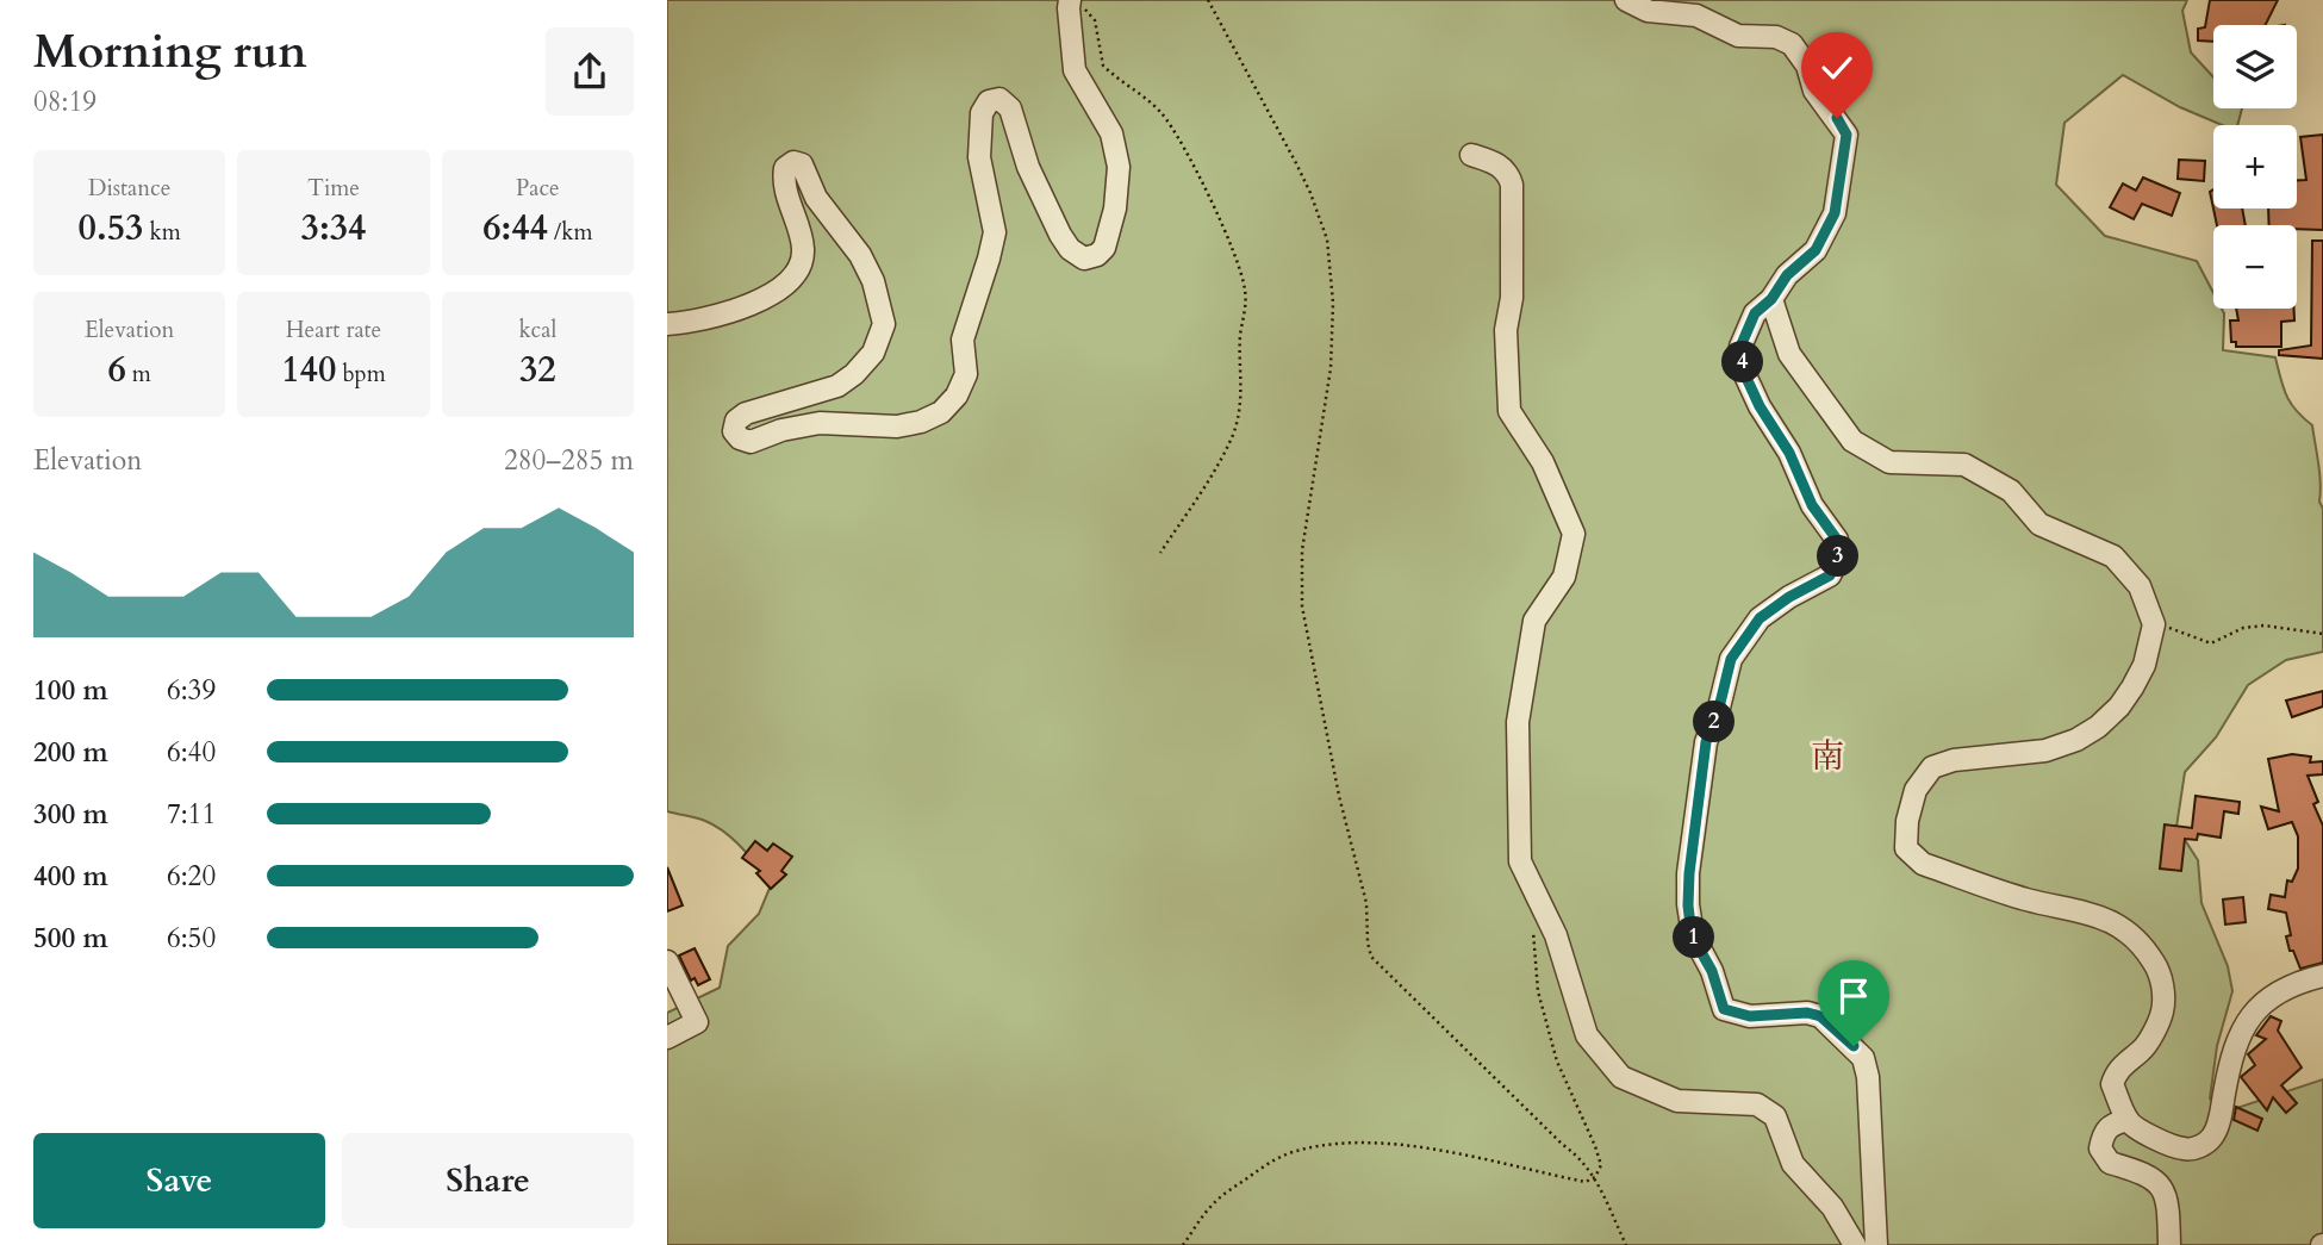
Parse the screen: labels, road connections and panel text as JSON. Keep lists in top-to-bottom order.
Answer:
{
  "districts": ["南"],
  "page": {
    "heading": ["Morning run", "08:19"],
    "map_buttons": ["+", "−"],
    "stats": [
      ["Distance", "0.53 km"],
      ["Time", "3:34"],
      ["Pace", "6:44 /km"],
      ["Elevation", "6 m"],
      ["Heart rate", "140 bpm"],
      ["kcal", "32"]
    ],
    "pins": [
      "4",
      "3",
      "2",
      "1"
    ],
    "chart": ["Elevation", "280–285 m"],
    "list": [
      {
        "name": "100 m",
        "note": "6:39"
      },
      {
        "name": "200 m",
        "note": "6:40"
      },
      {
        "name": "300 m",
        "note": "7:11"
      },
      {
        "name": "400 m",
        "note": "6:20"
      },
      {
        "name": "500 m",
        "note": "6:50"
      }
    ],
    "buttons": ["Save", "Share"]
  }
}
